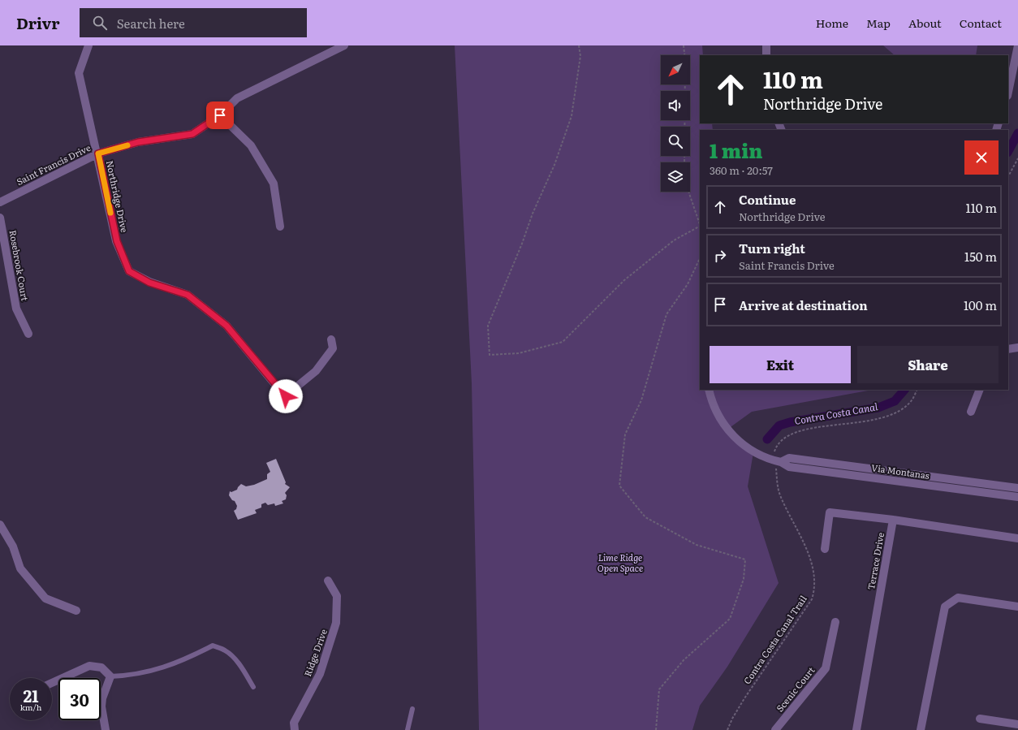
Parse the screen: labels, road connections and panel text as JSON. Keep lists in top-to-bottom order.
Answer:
{
  "streets": {
    "street": [
      "Saint Francis Drive",
      "Northridge Drive",
      "Rosebrook Court",
      "Via Montanas",
      "Terrace Drive",
      "Ridge Drive",
      "Scenic Court"
    ],
    "path": ["Contra Costa Canal Trail"]
  },
  "crossings": [
    ["Saint Francis Drive", "Northridge Drive"],
    ["Via Montanas", "Contra Costa Canal Trail"]
  ],
  "water": ["Contra Costa Canal"],
  "parks": ["Lime Ridge Open Space"],
  "north": "bottom left",
  "page": {
    "header": "Drivr",
    "search": "Search here",
    "nav": [
      "Home",
      "Map",
      "About",
      "Contact"
    ],
    "turn": ["110 m", "Northridge Drive"],
    "heading": ["1 min", "360 m · 20:57"],
    "list": [
      {
        "name": "Continue",
        "note": "Northridge Drive",
        "value": "110 m"
      },
      {
        "name": "Turn right",
        "note": "Saint Francis Drive",
        "value": "150 m"
      },
      {
        "name": "Arrive at destination",
        "value": "100 m"
      }
    ],
    "buttons": ["Exit", "Share"],
    "speed": "21 km/h",
    "limit": "30"
  }
}
